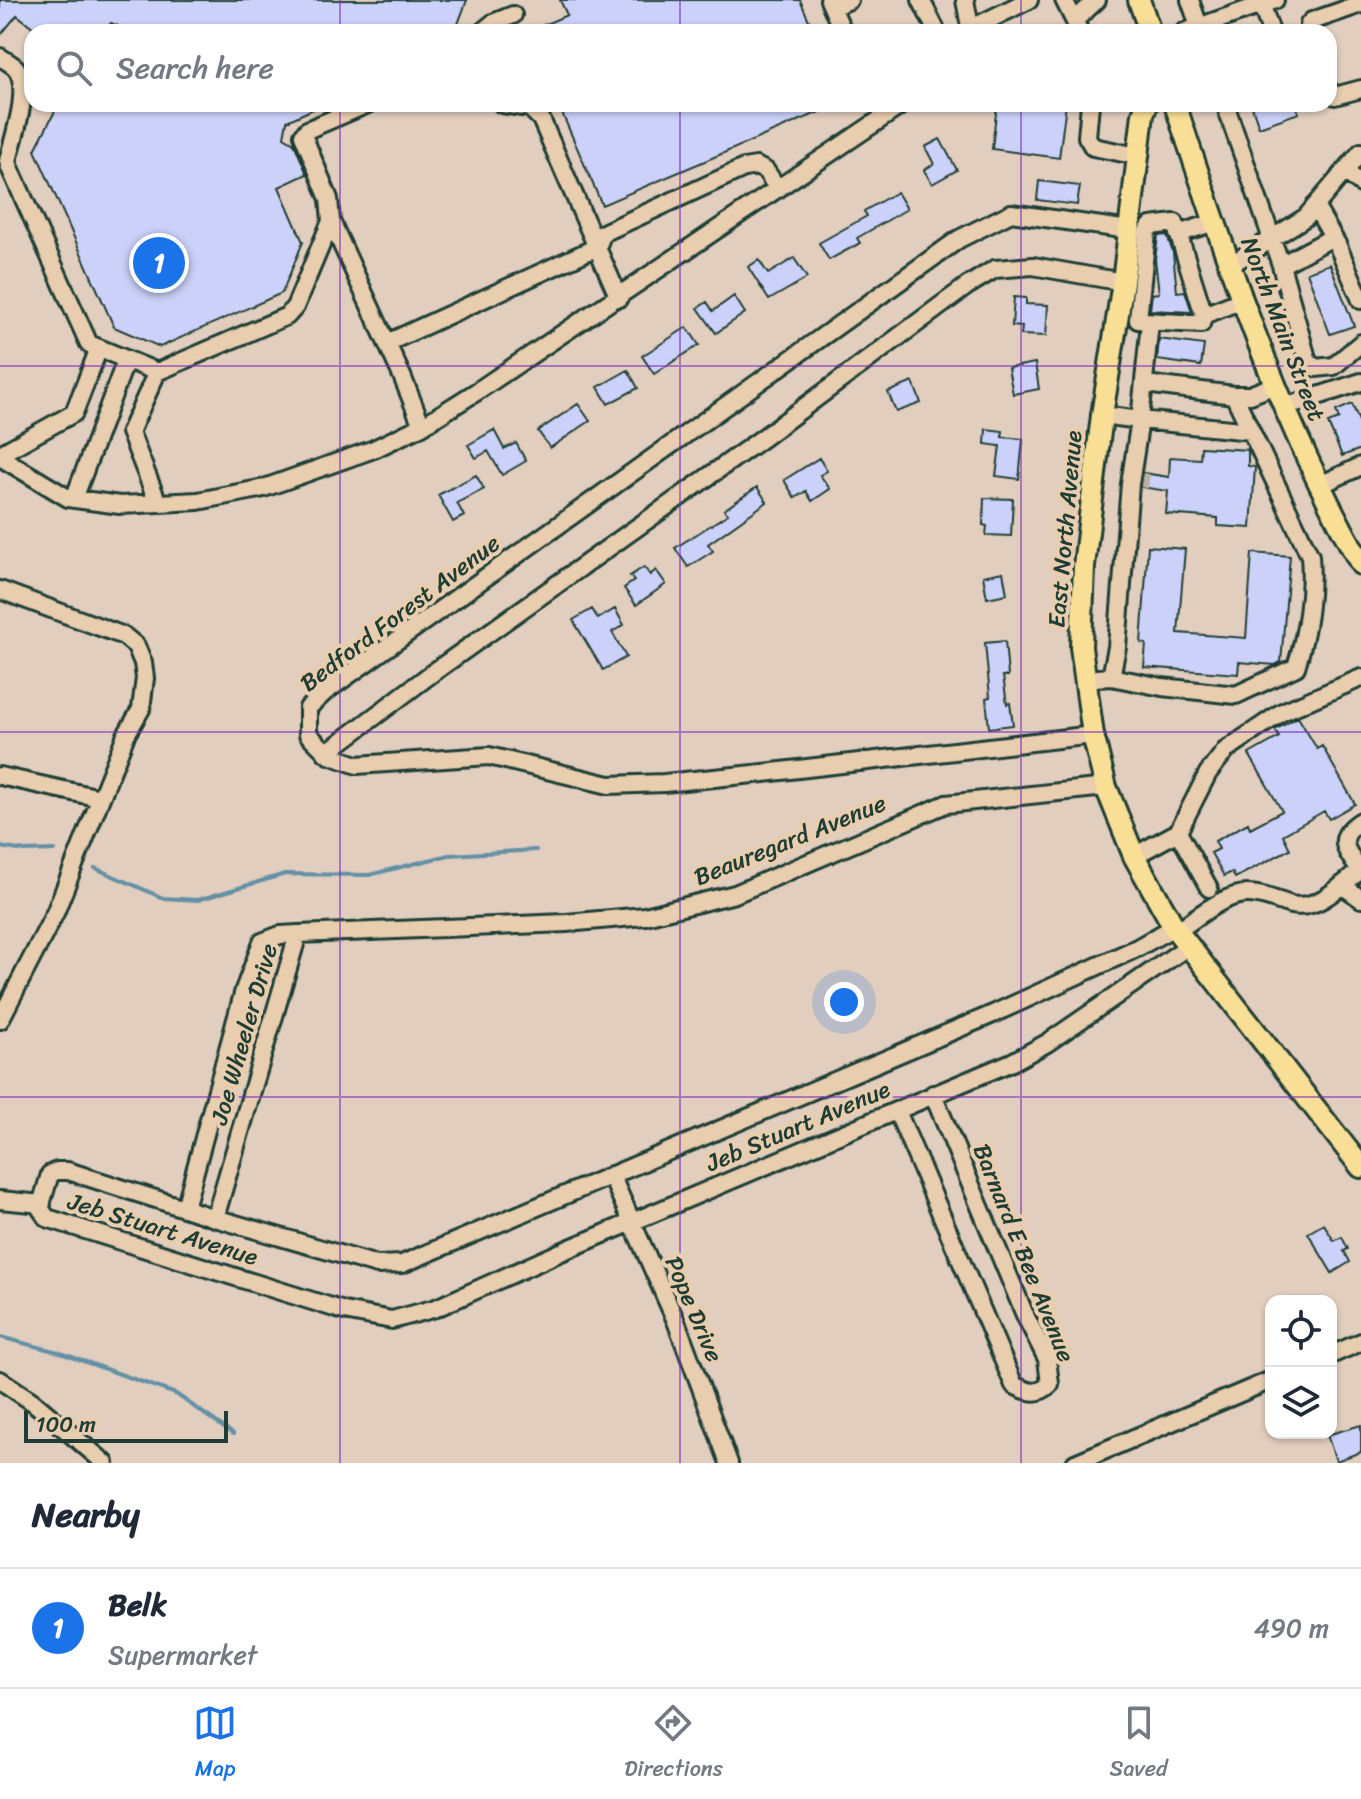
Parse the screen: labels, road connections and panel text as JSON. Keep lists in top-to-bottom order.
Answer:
{
  "streets": {
    "main road": ["North Main Street", "East North Avenue"],
    "street": [
      "Bedford Forest Avenue",
      "Beauregard Avenue",
      "Joe Wheeler Drive",
      "Jeb Stuart Avenue",
      "Barnard E Bee Avenue",
      "Pope Drive"
    ]
  },
  "crossings": [
    ["East North Avenue", "Bedford Forest Avenue"],
    ["East North Avenue", "Beauregard Avenue"],
    ["East North Avenue", "Jeb Stuart Avenue"],
    ["Bedford Forest Avenue", "Beauregard Avenue"],
    ["Beauregard Avenue", "Joe Wheeler Drive"],
    ["Joe Wheeler Drive", "Jeb Stuart Avenue"],
    ["Jeb Stuart Avenue", "Barnard E Bee Avenue"],
    ["Jeb Stuart Avenue", "Pope Drive"]
  ],
  "scale_bar": "100 m",
  "page": {
    "search": "Search here",
    "pins": "1",
    "scale": "100 m",
    "heading": "Nearby",
    "list": [
      {
        "mark": "1",
        "name": "Belk",
        "note": "Supermarket",
        "value": "490 m"
      }
    ],
    "nav": ["Map", "Directions", "Saved"]
  }
}
